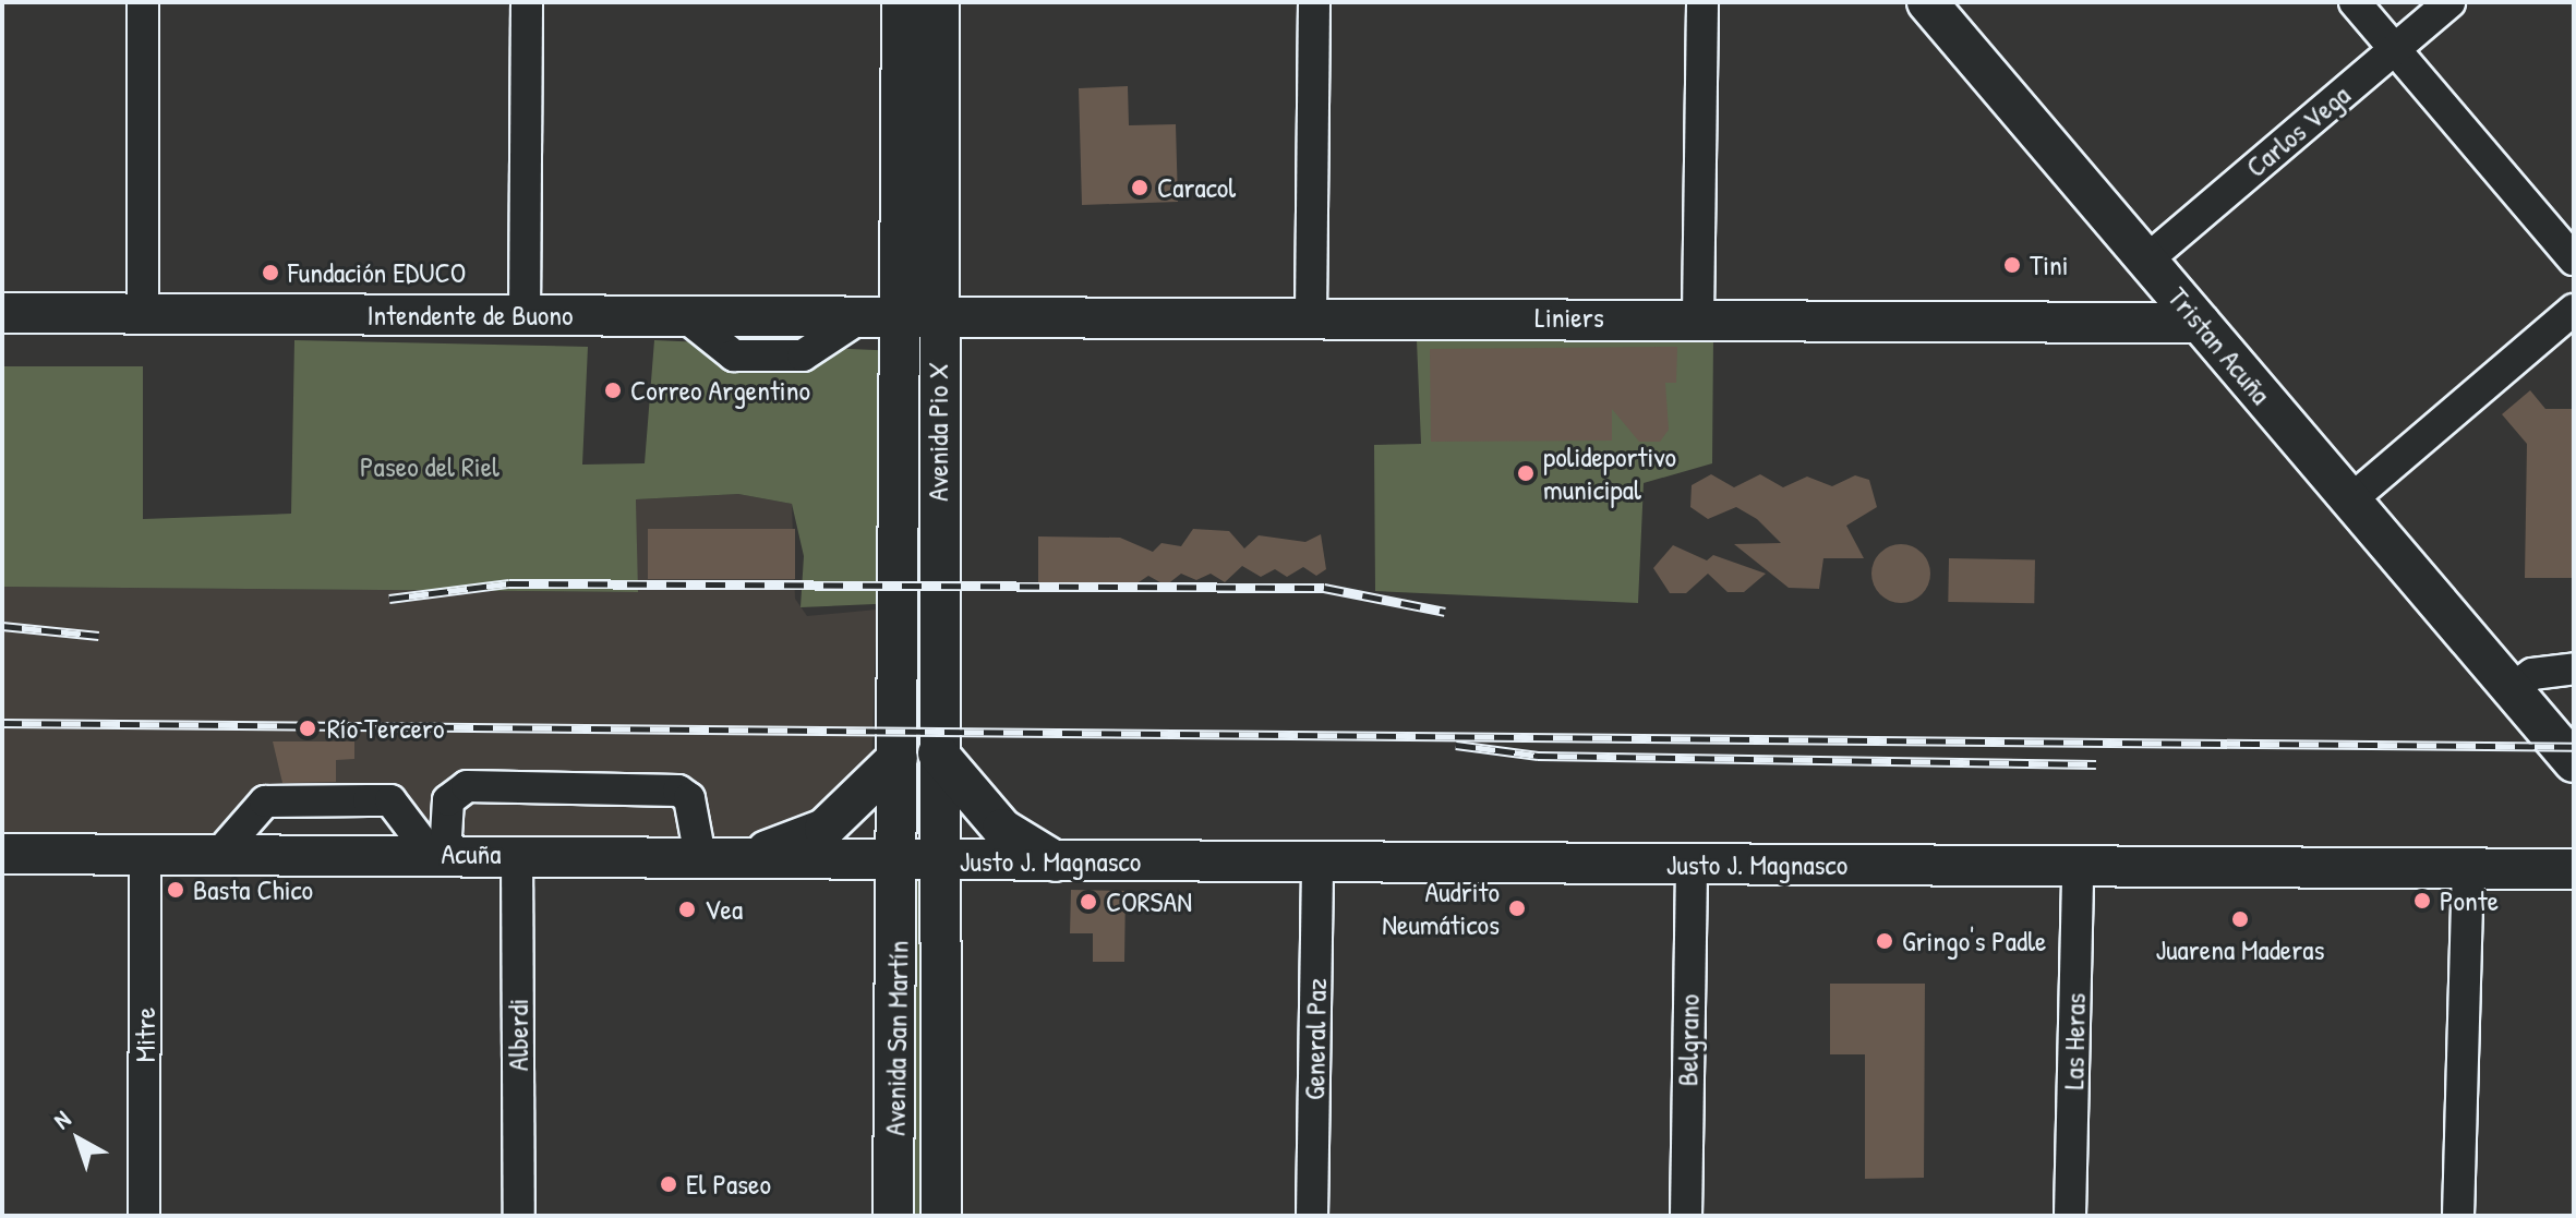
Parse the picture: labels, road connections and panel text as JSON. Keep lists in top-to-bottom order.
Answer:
{
  "streets": {
    "main road": [
      "Intendente de Buono",
      "Liniers",
      "Tristan Acuña",
      "Avenida Pio X",
      "Acuña",
      "Justo J. Magnasco",
      "Avenida San Martín"
    ],
    "street": [
      "Carlos Vega",
      "Mitre",
      "Alberdi",
      "General Paz",
      "Belgrano",
      "Las Heras"
    ]
  },
  "crossings": [
    ["Carlos Vega", "Tristan Acuña"],
    ["Intendente de Buono", "Liniers"],
    ["Intendente de Buono", "Avenida Pio X"],
    ["Liniers", "Tristan Acuña"],
    ["Liniers", "Avenida Pio X"],
    ["Avenida Pio X", "Acuña"],
    ["Avenida Pio X", "Justo J. Magnasco"],
    ["Avenida Pio X", "Avenida San Martín"],
    ["Acuña", "Justo J. Magnasco"],
    ["Acuña", "Mitre"],
    ["Acuña", "Alberdi"],
    ["Acuña", "Avenida San Martín"],
    ["Justo J. Magnasco", "Avenida San Martín"],
    ["Justo J. Magnasco", "General Paz"],
    ["Justo J. Magnasco", "Belgrano"],
    ["Justo J. Magnasco", "Las Heras"]
  ],
  "parks": ["Paseo del Riel"],
  "places": [
    "Caracol",
    "Tini",
    "Fundación EDUCO",
    "Correo Argentino",
    "polideportivo municipal",
    "Río Tercero",
    "Basta Chico",
    "Ponte",
    "CORSAN",
    "Audrito Neumáticos",
    "Vea",
    "Juarena Maderas",
    "Gringo's Padle",
    "El Paseo"
  ],
  "north": "top left"
}
